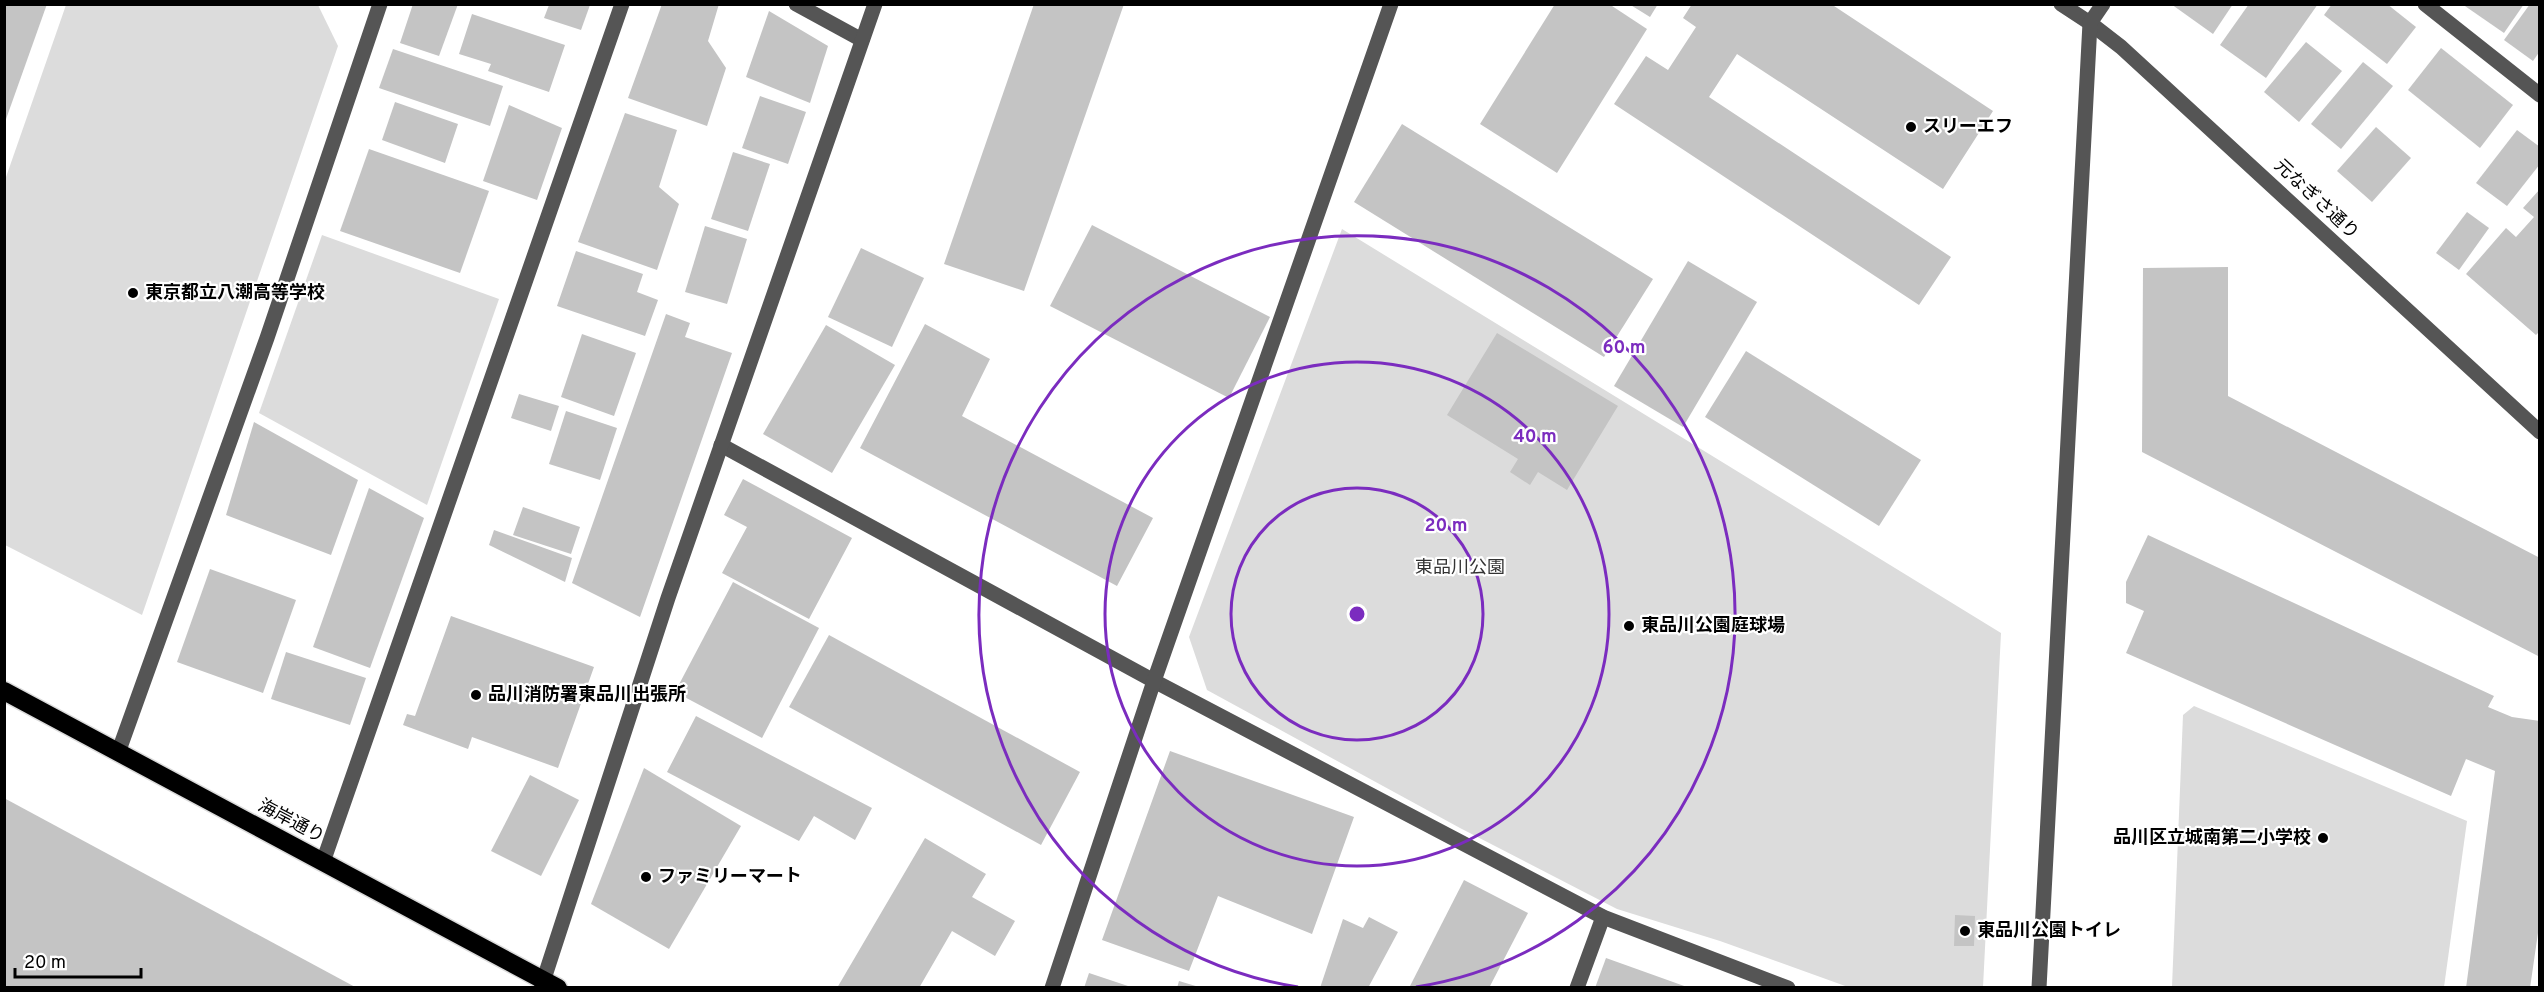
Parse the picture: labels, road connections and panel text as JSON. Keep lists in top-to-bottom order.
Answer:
{
  "streets": {
    "highway": ["海岸通り"],
    "street": ["元なぎさ通り"]
  },
  "parks": ["東品川公園"],
  "places": [
    "スリーエフ",
    "東京都立八潮高等学校",
    "東品川公園庭球場",
    "品川消防署東品川出張所",
    "品川区立城南第二小学校",
    "ファミリーマート",
    "東品川公園トイレ"
  ],
  "scale_bar": "20 m",
  "rings": ["60 m", "40 m", "20 m"]
}
